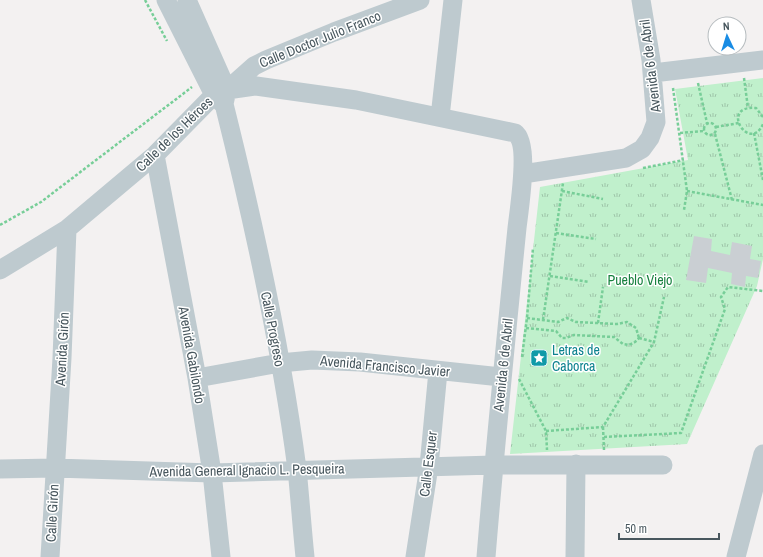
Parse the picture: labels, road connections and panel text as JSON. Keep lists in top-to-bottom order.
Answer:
{
  "streets": {
    "street": [
      "Calle Doctor Julio Franco",
      "Avenida 6 de Abril",
      "Calle de los Héroes",
      "Calle Progreso",
      "Avenida Girón",
      "Avenida Gabilondo",
      "Avenida Francisco Javier",
      "Calle Esquer",
      "Avenida General Ignacio L. Pesqueira",
      "Calle Girón"
    ]
  },
  "crossings": [
    ["Calle Doctor Julio Franco", "Calle de los Héroes"],
    ["Calle Doctor Julio Franco", "Calle Progreso"],
    ["Avenida 6 de Abril", "Calle de los Héroes"],
    ["Avenida 6 de Abril", "Avenida Francisco Javier"],
    ["Avenida 6 de Abril", "Avenida General Ignacio L. Pesqueira"],
    ["Calle de los Héroes", "Calle Progreso"],
    ["Calle de los Héroes", "Avenida Girón"],
    ["Calle de los Héroes", "Avenida Gabilondo"],
    ["Calle Progreso", "Avenida Francisco Javier"],
    ["Calle Progreso", "Avenida General Ignacio L. Pesqueira"],
    ["Avenida Girón", "Avenida General Ignacio L. Pesqueira"],
    ["Avenida Girón", "Calle Girón"],
    ["Avenida Gabilondo", "Avenida Francisco Javier"],
    ["Avenida Gabilondo", "Avenida General Ignacio L. Pesqueira"],
    ["Avenida Francisco Javier", "Calle Esquer"],
    ["Calle Esquer", "Avenida General Ignacio L. Pesqueira"],
    ["Avenida General Ignacio L. Pesqueira", "Calle Girón"]
  ],
  "parks": ["Pueblo Viejo"],
  "places": {
    "place": ["Letras de Caborca"]
  },
  "scale_bar": "50 m",
  "north": "top"
}
